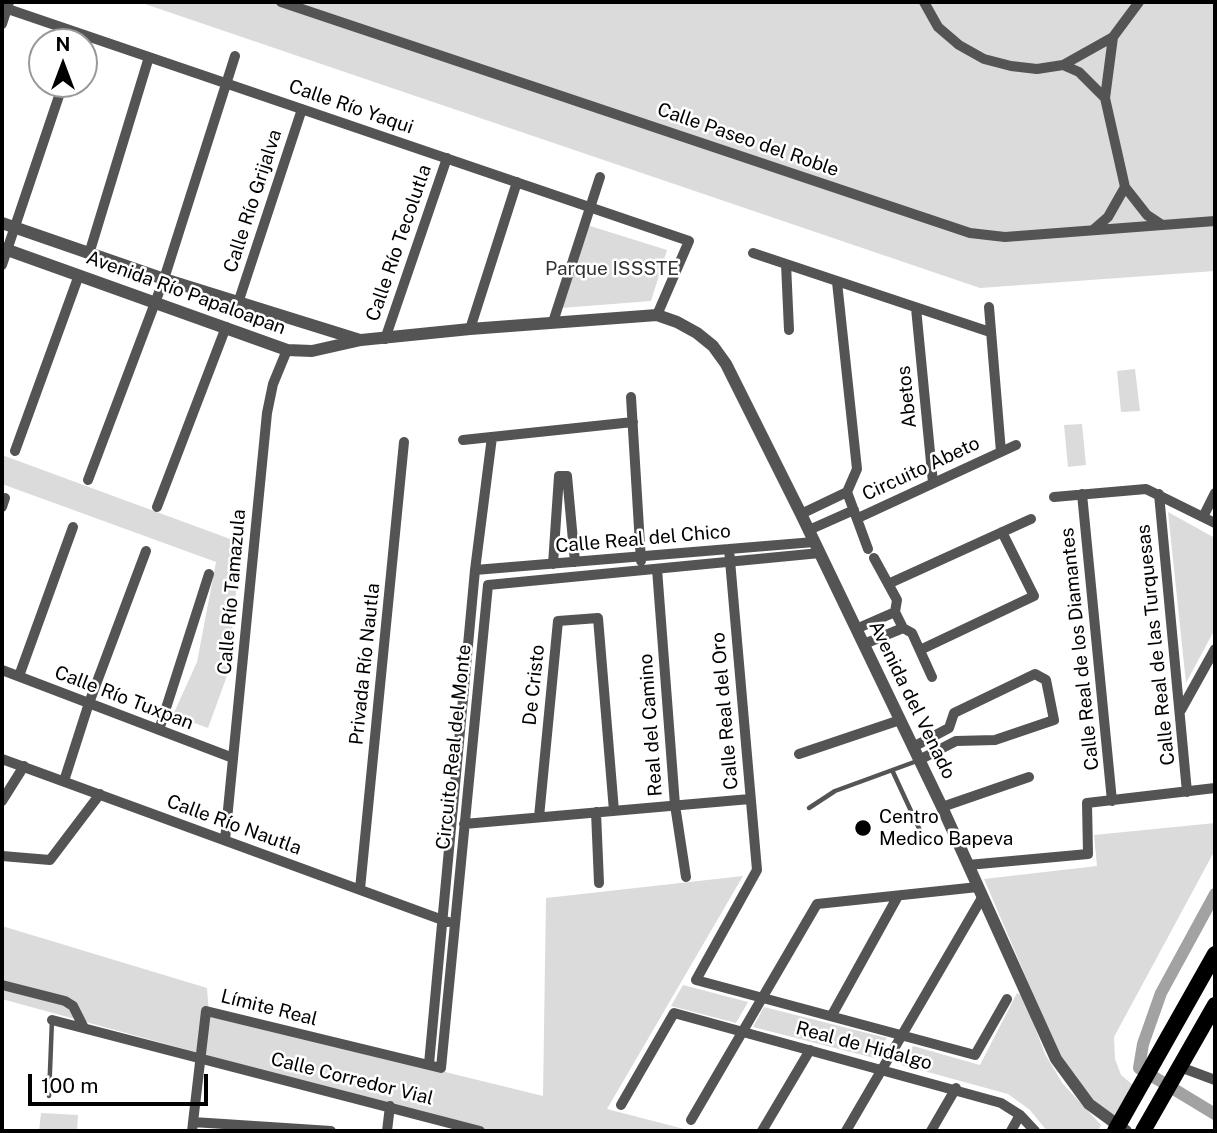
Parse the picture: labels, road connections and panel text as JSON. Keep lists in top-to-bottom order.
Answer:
{
  "streets": {
    "street": [
      "Calle Río Yaqui",
      "Calle Paseo del Roble",
      "Calle Río Grijalva",
      "Calle Río Tecolutla",
      "Avenida Río Papaloapan",
      "Abetos",
      "Circuito Abeto",
      "Calle Real del Chico",
      "Calle Río Tamazula",
      "Calle Real de las Turquesas",
      "Calle Real de los Diamantes",
      "Privada Río Nautla",
      "De Cristo",
      "Calle Río Tuxpan",
      "Avenida del Venado",
      "Calle Real del Oro",
      "Real del Camino",
      "Circuito Real del Monte",
      "Calle Río Nautla",
      "Límite Real",
      "Real de Hidalgo",
      "Calle Corredor Vial"
    ]
  },
  "crossings": [
    ["Calle Río Yaqui", "Calle Río Grijalva"],
    ["Calle Río Yaqui", "Calle Río Tecolutla"],
    ["Calle Río Yaqui", "Avenida Río Papaloapan"],
    ["Calle Río Grijalva", "Avenida Río Papaloapan"],
    ["Calle Río Tecolutla", "Avenida Río Papaloapan"],
    ["Avenida Río Papaloapan", "Calle Río Tamazula"],
    ["Avenida Río Papaloapan", "Avenida del Venado"],
    ["Abetos", "Circuito Abeto"],
    ["Calle Real del Chico", "Avenida del Venado"],
    ["Calle Real del Chico", "Calle Real del Oro"],
    ["Calle Real del Chico", "Circuito Real del Monte"],
    ["Calle Río Tamazula", "Calle Río Tuxpan"],
    ["Calle Río Tamazula", "Calle Río Nautla"],
    ["Privada Río Nautla", "Calle Río Nautla"],
    ["Avenida del Venado", "Circuito Real del Monte"],
    ["Calle Real del Oro", "Circuito Real del Monte"],
    ["Real del Camino", "Circuito Real del Monte"],
    ["Circuito Real del Monte", "Calle Río Nautla"],
    ["Circuito Real del Monte", "Límite Real"],
    ["Límite Real", "Calle Corredor Vial"]
  ],
  "parks": ["Parque ISSSTE"],
  "places": ["Centro Medico Bapeva"],
  "scale_bar": "100 m",
  "north": "top"
}
